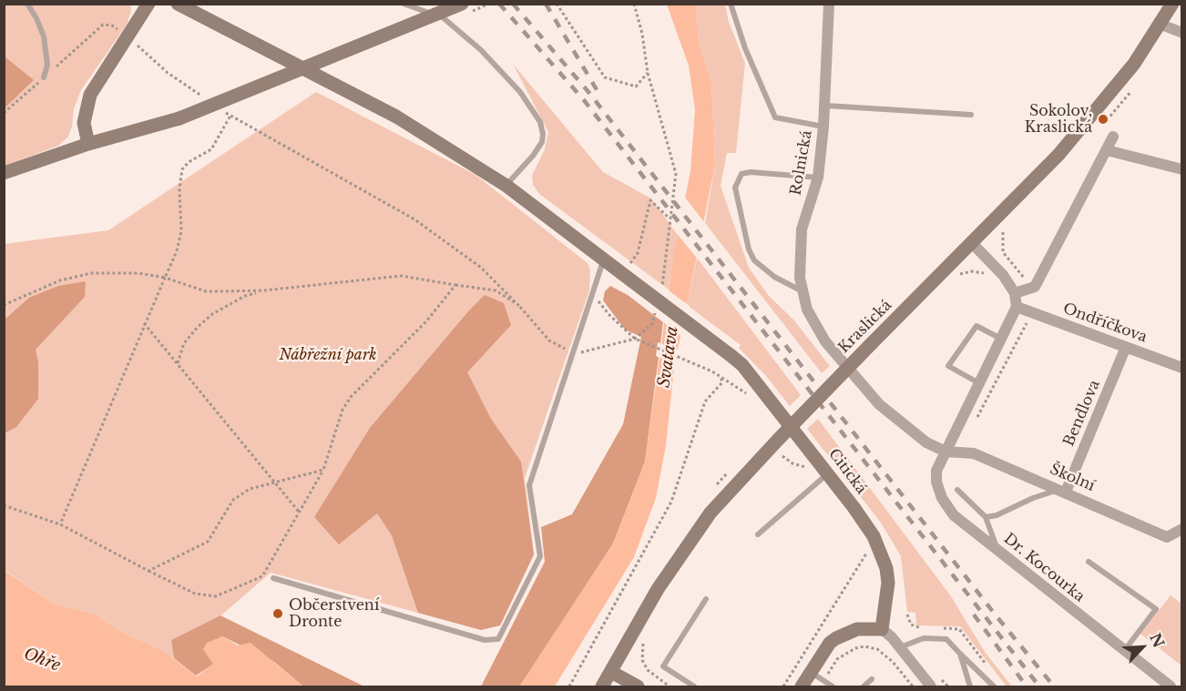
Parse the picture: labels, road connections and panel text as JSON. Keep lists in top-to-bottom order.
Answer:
{
  "streets": {
    "street": [
      "Rolnická",
      "Ondříčkova",
      "Kraslická",
      "Bendlova",
      "Citická",
      "Školní",
      "Dr. Kocourka"
    ]
  },
  "crossings": [
    ["Rolnická", "Školní"],
    ["Rolnická", "Dr. Kocourka"],
    ["Ondříčkova", "Bendlova"],
    ["Ondříčkova", "Dr. Kocourka"],
    ["Bendlova", "Školní"],
    ["Školní", "Dr. Kocourka"]
  ],
  "water": ["Svatava", "Ohře"],
  "parks": ["Nábřežní park"],
  "places": ["Sokolov, Kraslická", "Občerstvení Dronte"],
  "north": "top right"
}
